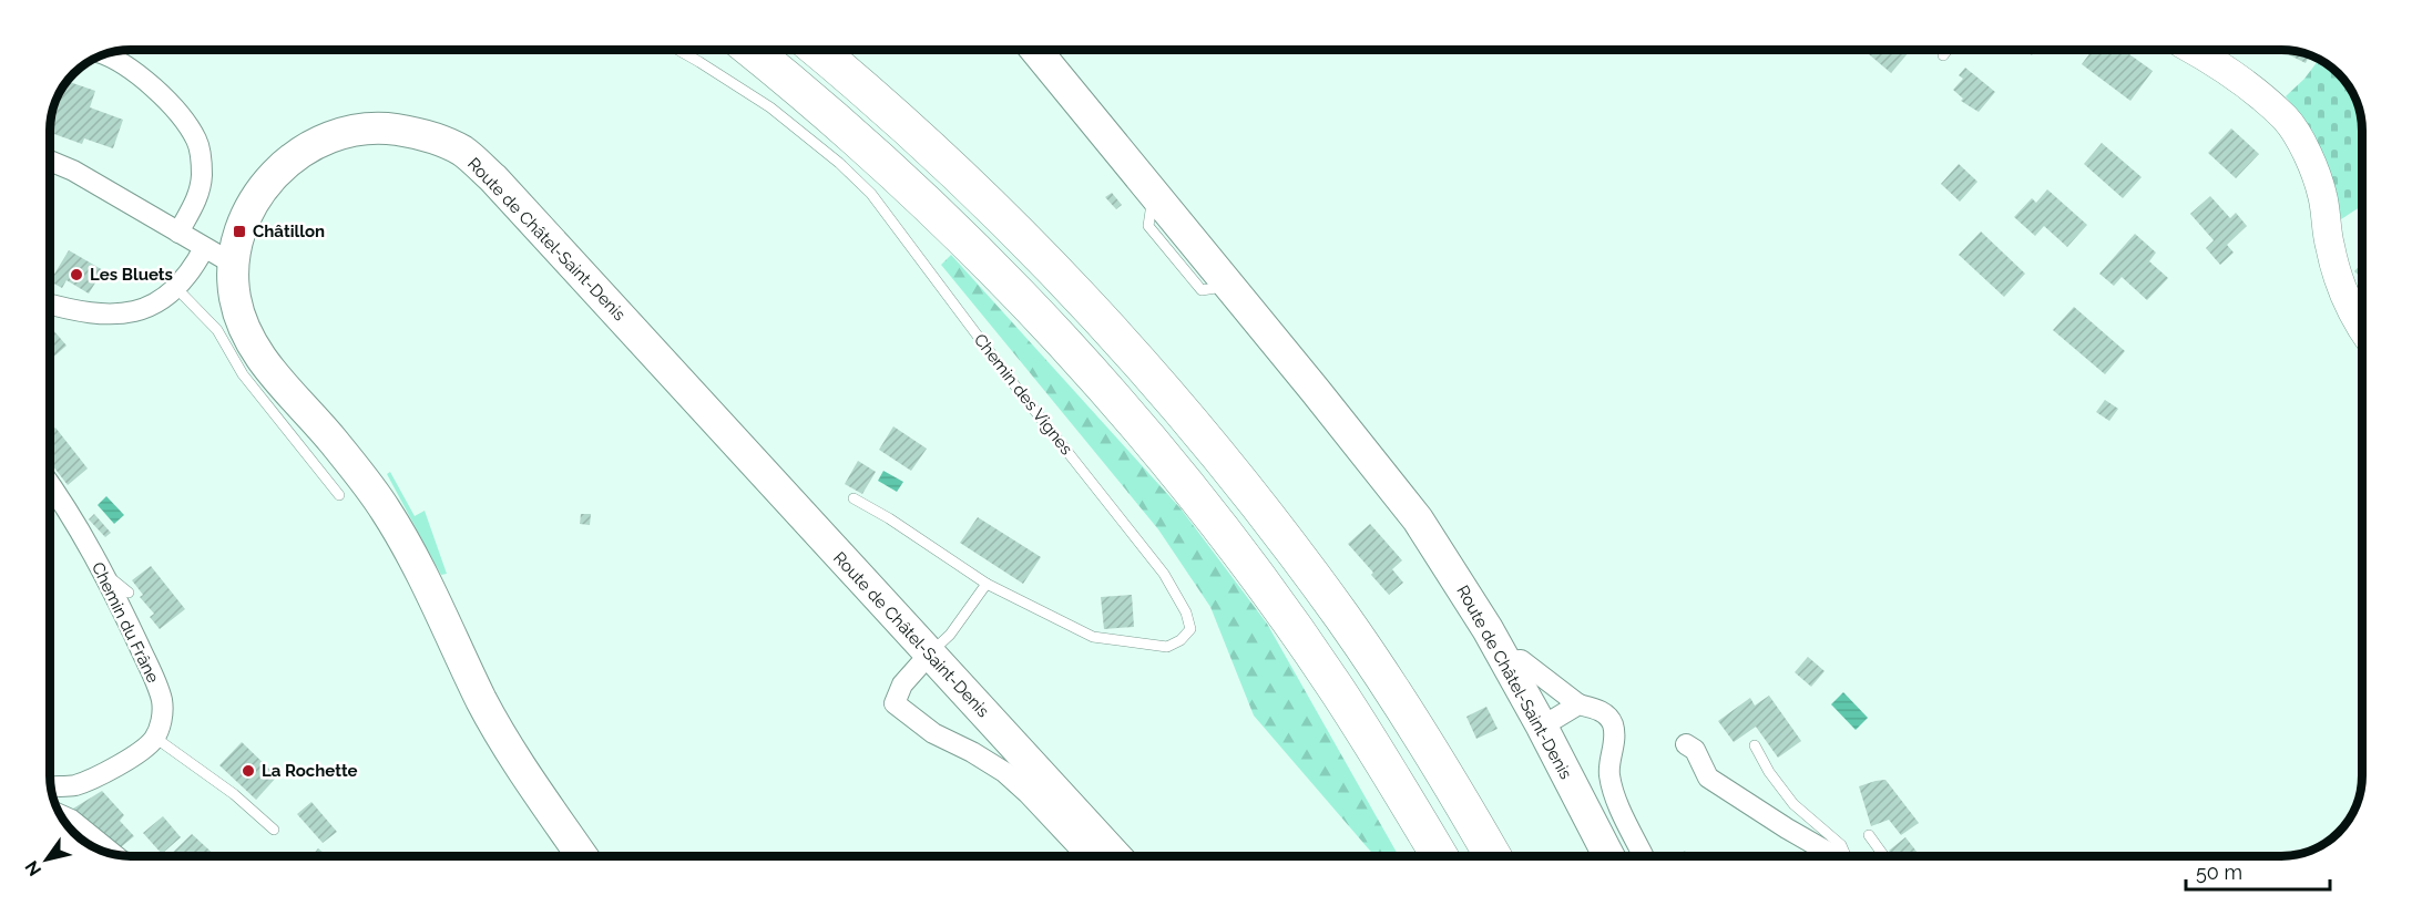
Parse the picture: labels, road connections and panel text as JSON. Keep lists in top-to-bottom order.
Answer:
{
  "streets": {
    "main road": ["Route de Châtel-Saint-Denis"],
    "street": ["Chemin du Frâne"],
    "lane": ["Chemin des Vignes"]
  },
  "places": {
    "transit": ["Châtillon"],
    "other": ["Les Bluets", "La Rochette"]
  },
  "scale_bar": "50 m",
  "north": "bottom left"
}
